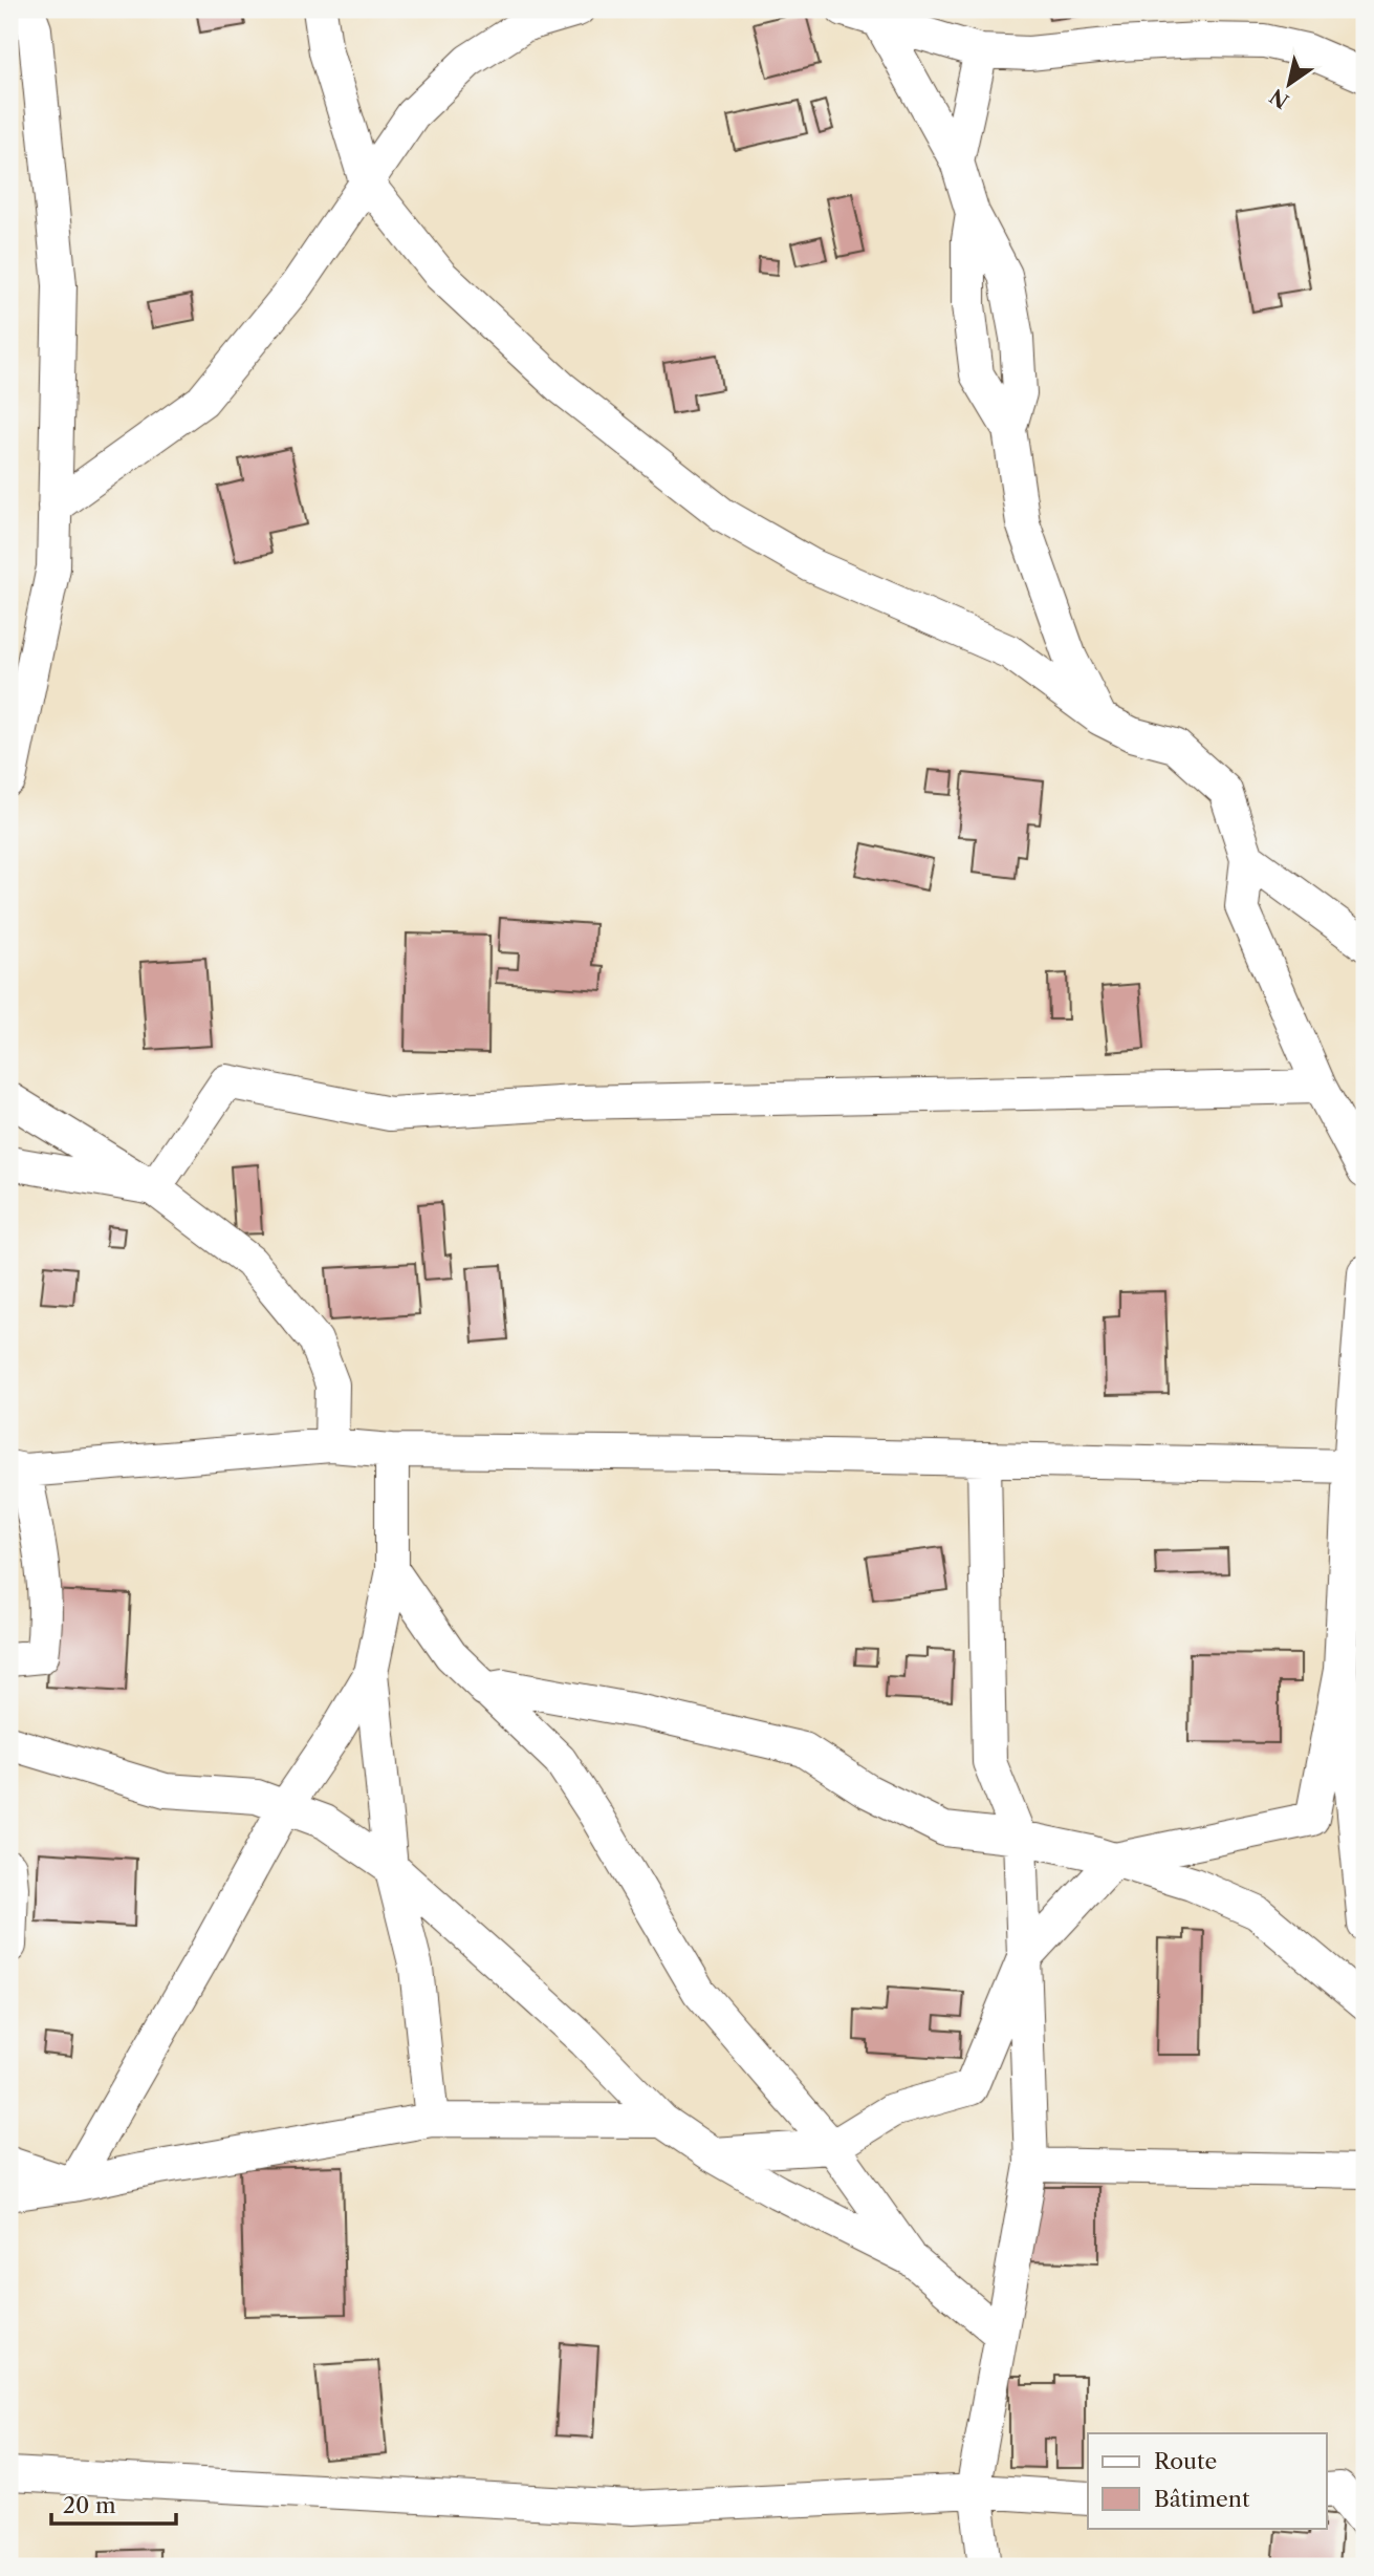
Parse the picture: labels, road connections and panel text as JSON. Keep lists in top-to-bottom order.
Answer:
{
  "legend": ["Route", "Bâtiment"],
  "scale_bar": "20 m",
  "north": "bottom left"
}
